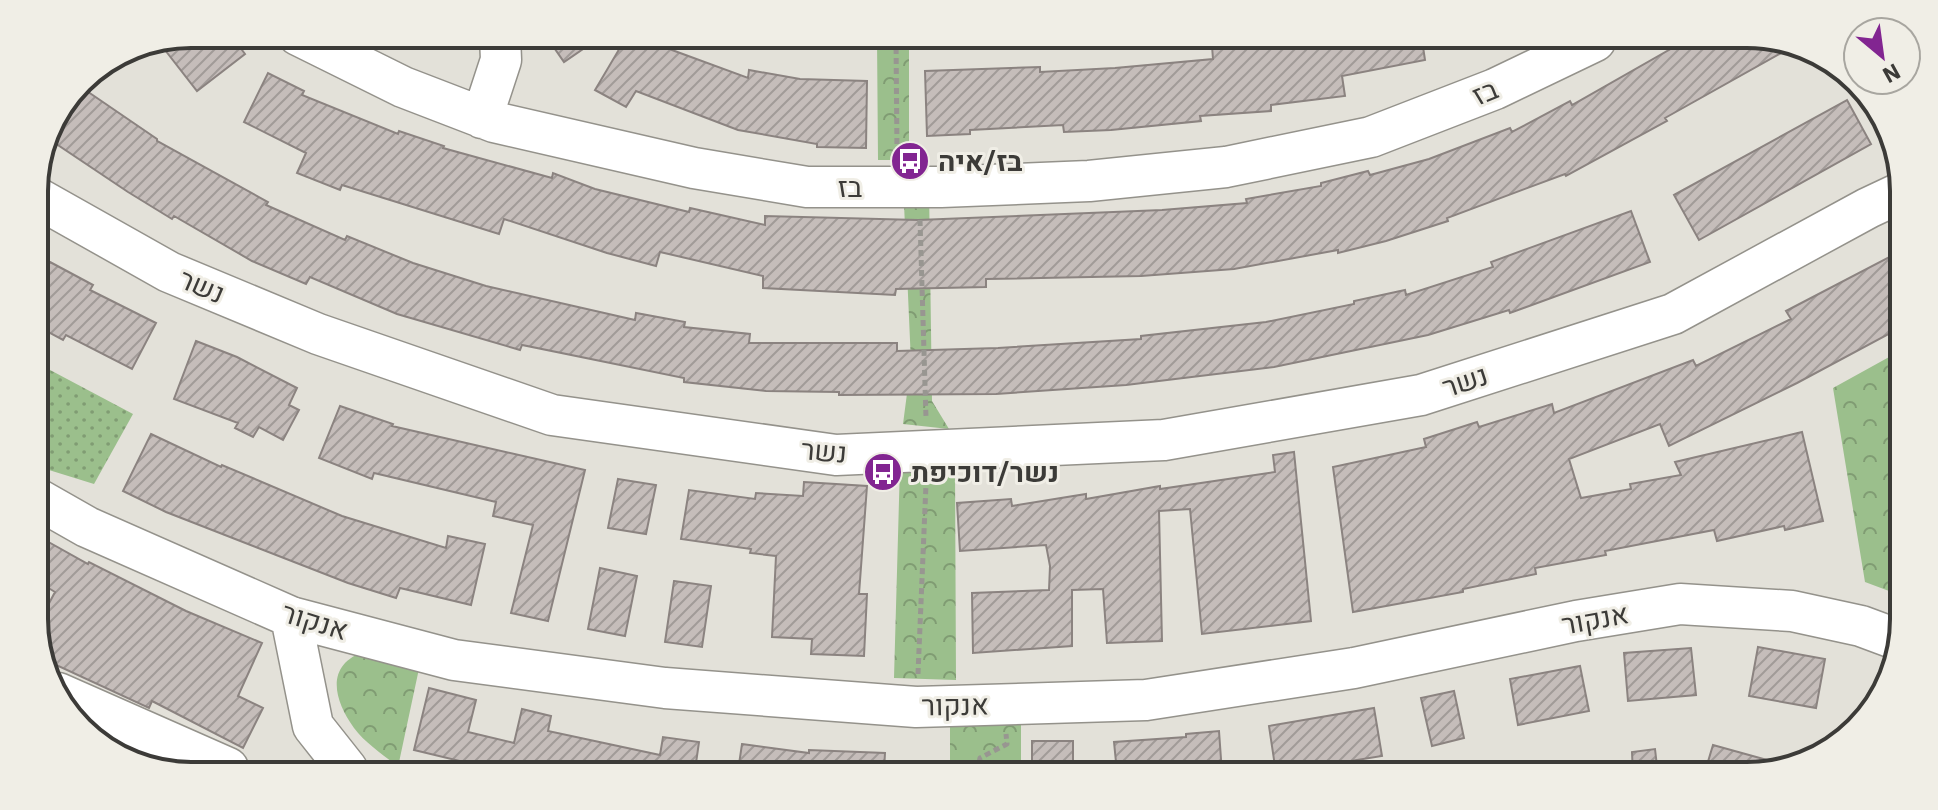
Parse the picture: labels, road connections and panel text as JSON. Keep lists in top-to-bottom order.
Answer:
{
  "streets": {
    "street": ["בז", "נשר", "אנקור"]
  },
  "places": {
    "bus stop": ["בז/איה", "נשר/דוכיפת"]
  },
  "north": "bottom right"
}
